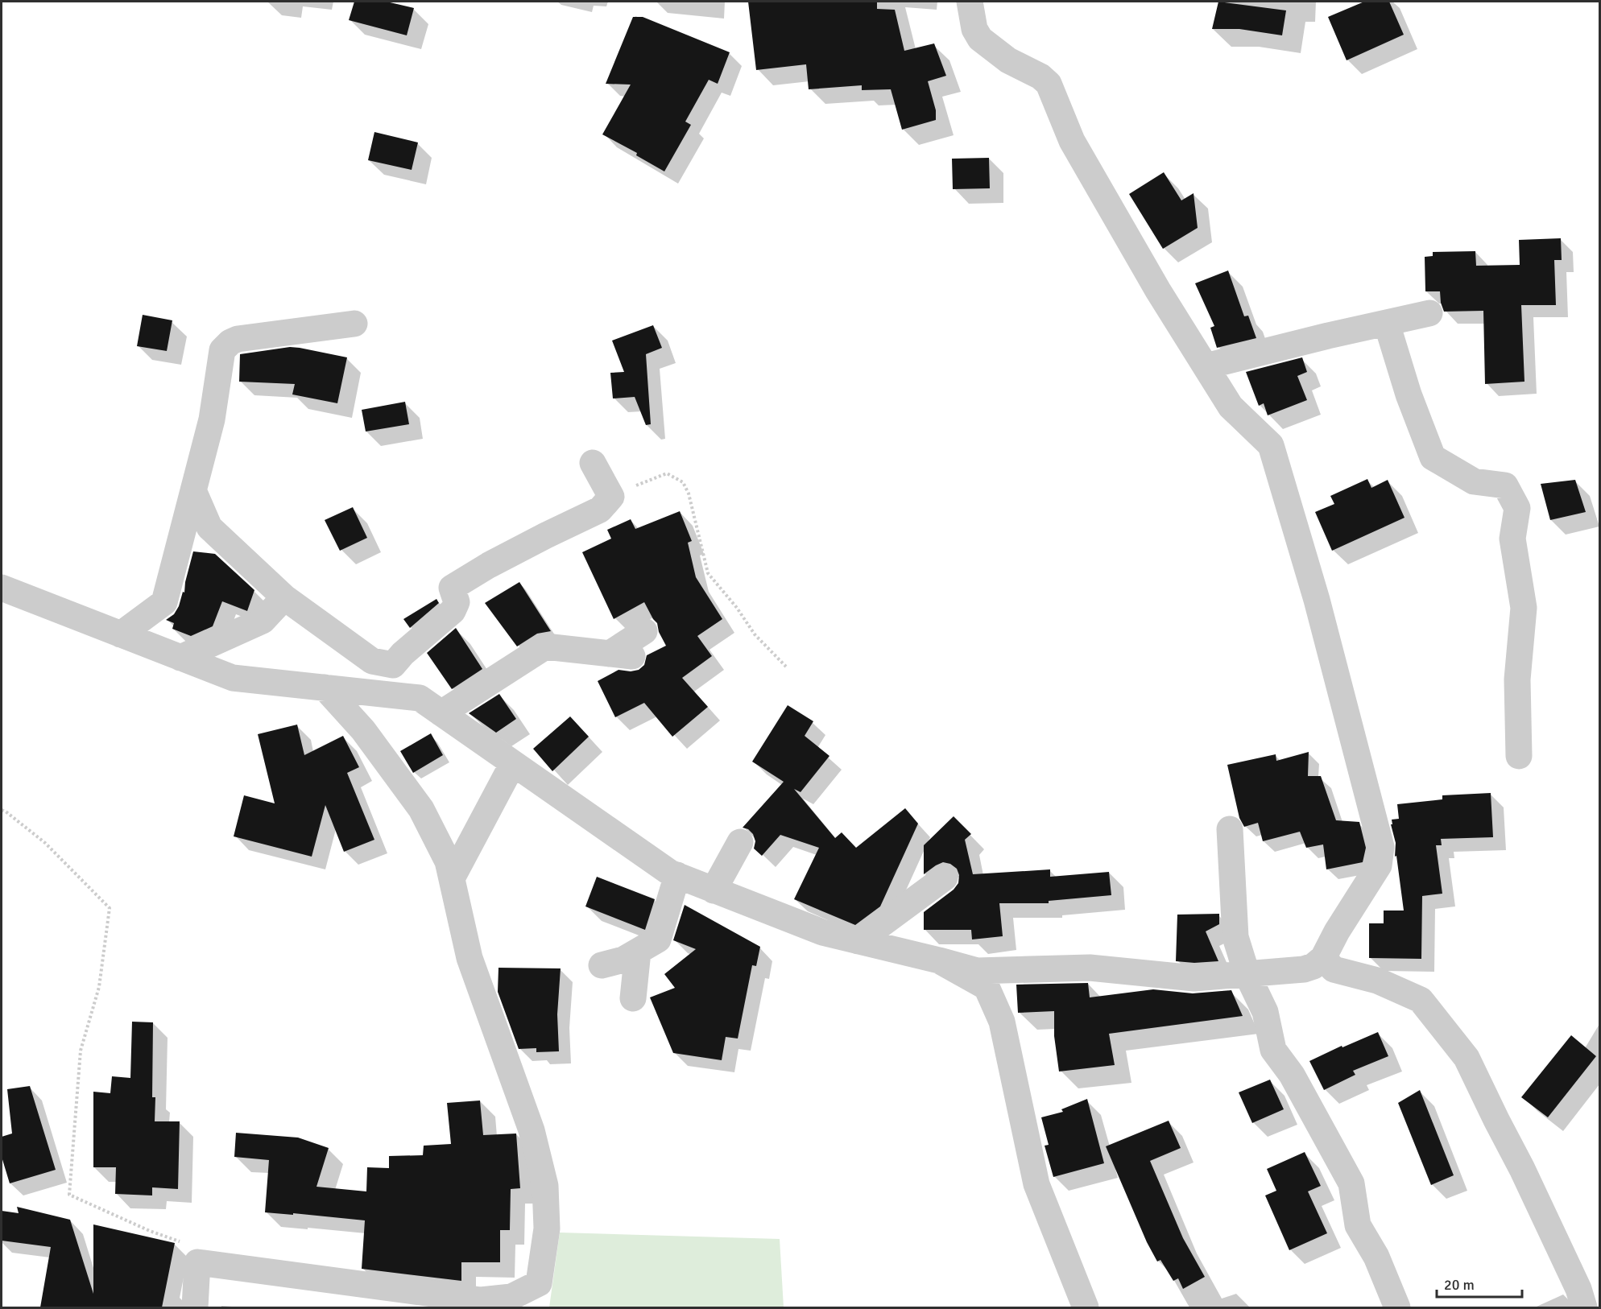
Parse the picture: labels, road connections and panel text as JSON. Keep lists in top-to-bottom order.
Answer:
{
  "scale_bar": "20 m"
}
